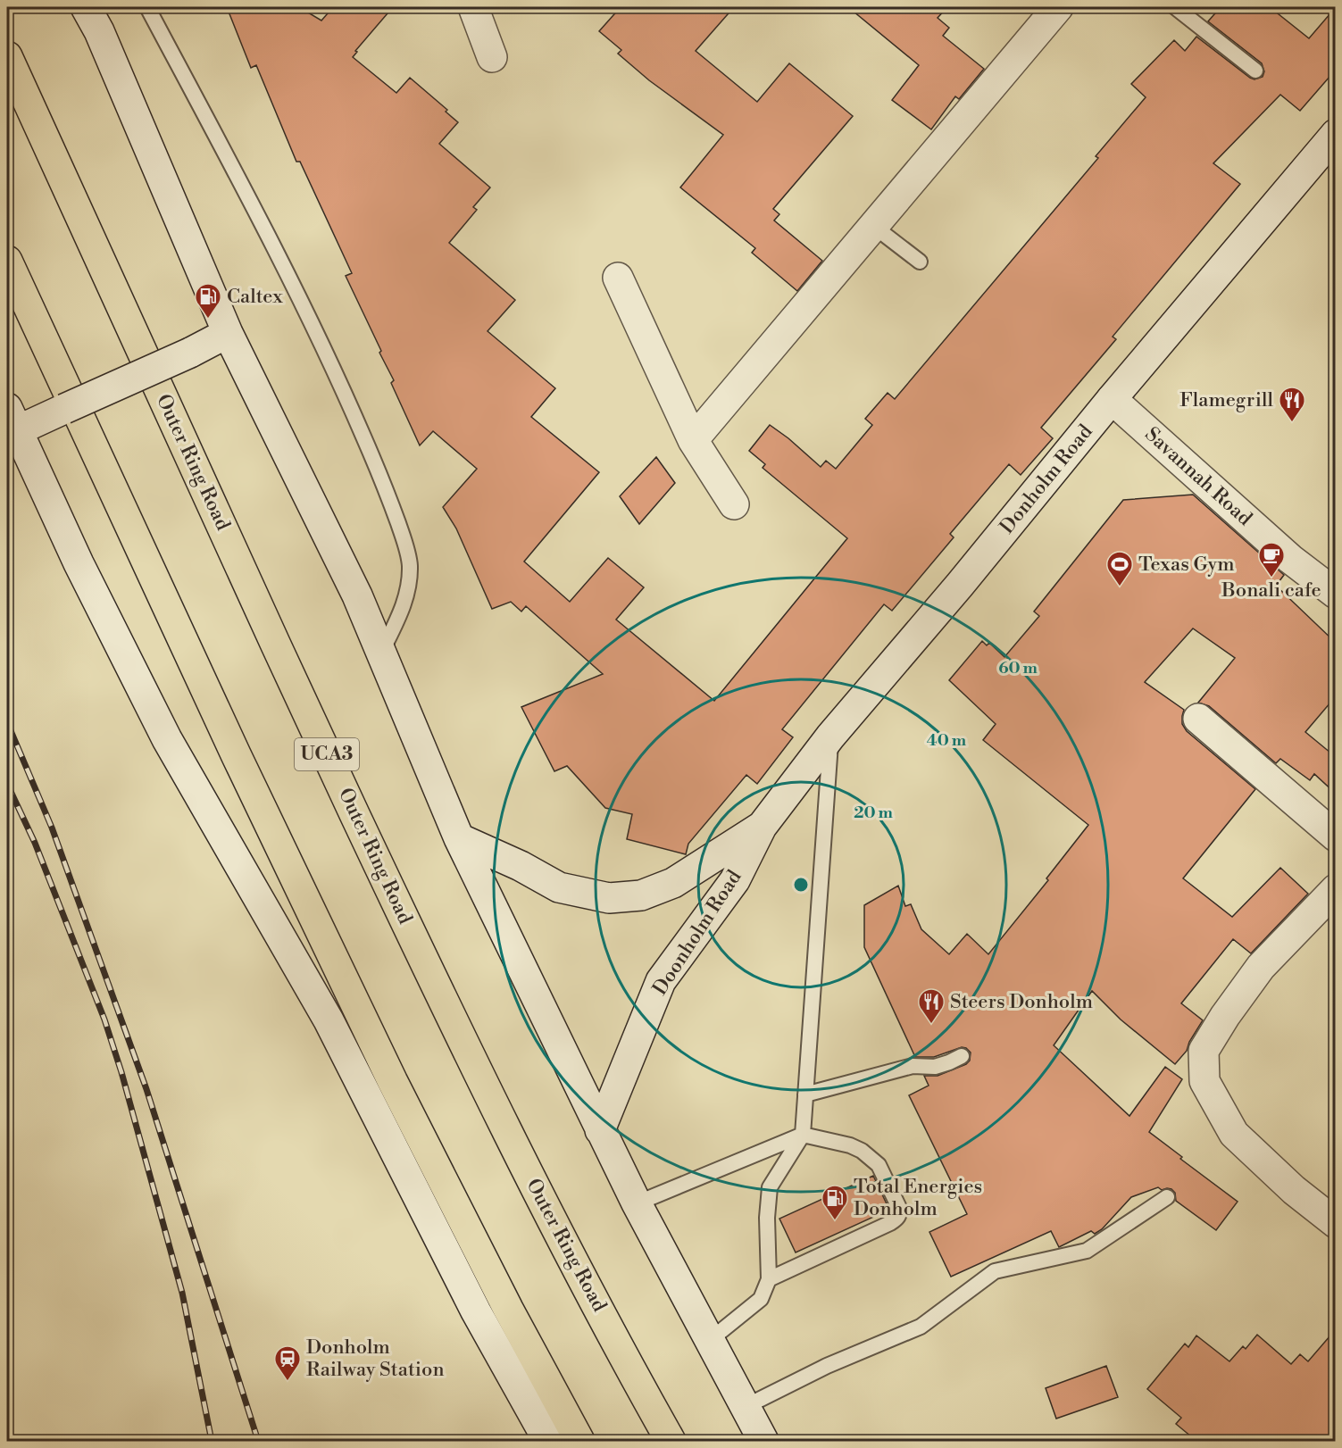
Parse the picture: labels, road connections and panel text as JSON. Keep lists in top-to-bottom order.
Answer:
{
  "streets": {
    "main road": [
      "Outer Ring Road",
      "Savannah Road",
      "Donholm Road",
      "UCA3",
      "Doonholm Road"
    ]
  },
  "crossings": [
    ["Savannah Road", "Donholm Road"],
    ["Donholm Road", "Doonholm Road"]
  ],
  "places": {
    "fuel station": ["Caltex", "Total Energies Donholm"],
    "restaurant": ["Flamegrill", "Steers Donholm"],
    "cafe": ["Bonali cafe"],
    "sports": ["Texas Gym"],
    "station": ["Donholm Railway Station"]
  },
  "rings": ["60 m", "40 m", "20 m"]
}
